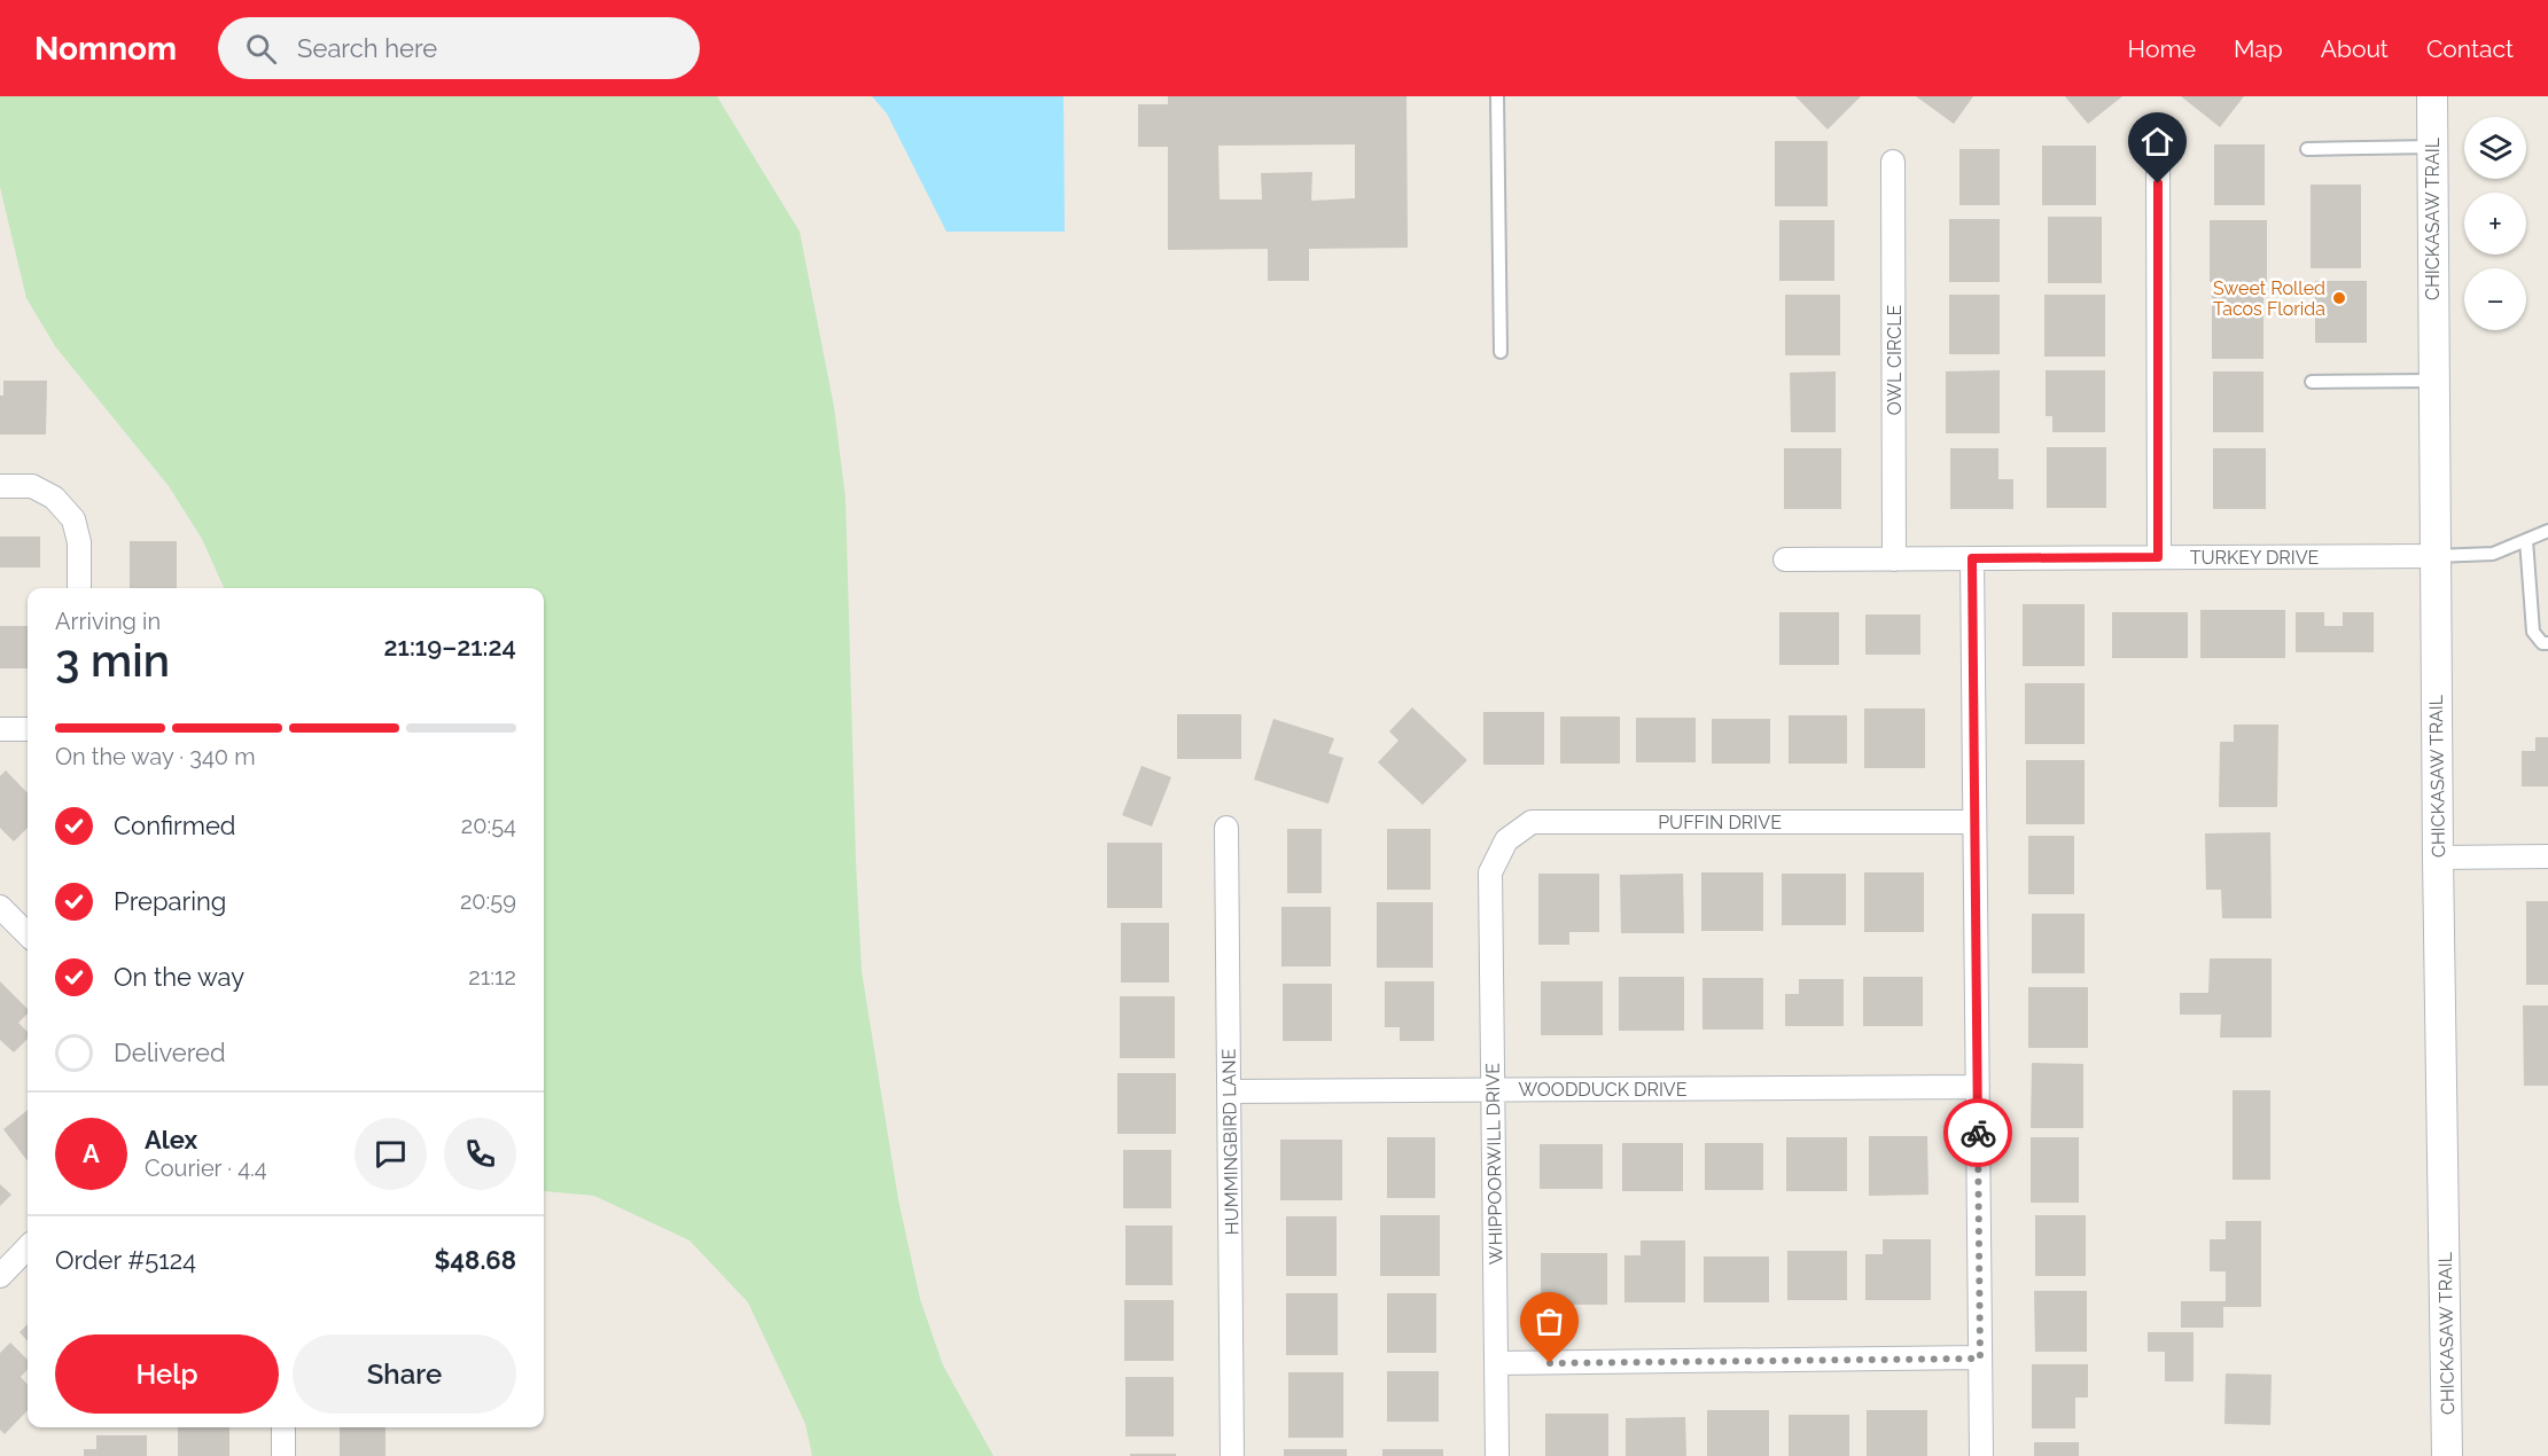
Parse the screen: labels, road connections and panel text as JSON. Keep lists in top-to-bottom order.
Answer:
{
  "streets": {
    "street": [
      "CHICKASAW TRAIL",
      "OWL CIRCLE",
      "TURKEY DRIVE",
      "PUFFIN DRIVE",
      "WOODDUCK DRIVE",
      "HUMMINGBIRD LANE",
      "WHIPPOORWILL DRIVE"
    ]
  },
  "crossings": [
    ["CHICKASAW TRAIL", "TURKEY DRIVE"],
    ["OWL CIRCLE", "TURKEY DRIVE"],
    ["PUFFIN DRIVE", "WHIPPOORWILL DRIVE"],
    ["WOODDUCK DRIVE", "HUMMINGBIRD LANE"],
    ["WOODDUCK DRIVE", "WHIPPOORWILL DRIVE"]
  ],
  "places": ["Sweet Rolled Tacos Florida"],
  "page": {
    "header": "Nomnom",
    "search": "Search here",
    "nav": [
      "Home",
      "Map",
      "About",
      "Contact"
    ],
    "map_buttons": ["+", "−"],
    "heading": ["3 min", "Arriving in", "21:19–21:24"],
    "panel": [
      "Alex",
      "Courier · 4.4",
      "Order #5124",
      "$48.68"
    ],
    "bar": "On the way · 340 m",
    "list": [
      ["Confirmed", "20:54"],
      ["Preparing", "20:59"],
      ["On the way", "21:12"],
      "Delivered"
    ],
    "round": "A",
    "buttons": ["Help", "Share"]
  }
}
